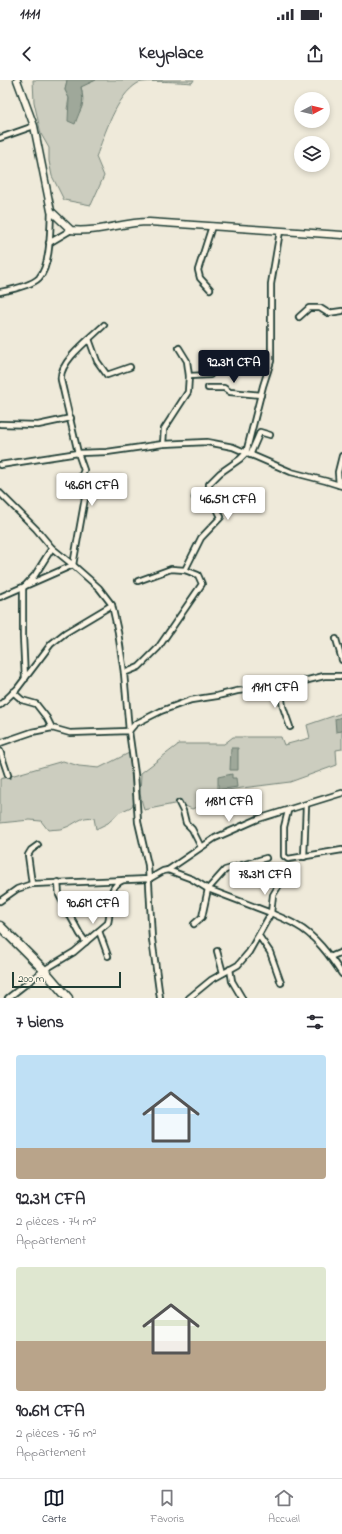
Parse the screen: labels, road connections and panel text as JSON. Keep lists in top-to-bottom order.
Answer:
{
  "scale_bar": "200 m",
  "north": "right",
  "page": {
    "status": "11:11",
    "header": "Keyplace",
    "price": [
      "92.3M CFA",
      "48.6M CFA",
      "46.5M CFA",
      "191M CFA",
      "118M CFA",
      "78.3M CFA",
      "90.6M CFA"
    ],
    "scale": "200 m",
    "heading": "7 biens",
    "list": [
      {
        "name": "92.3M CFA",
        "note": "2 pièces · 74 m² · Appartement"
      },
      {
        "name": "90.6M CFA",
        "note": "2 pièces · 76 m² · Appartement"
      }
    ],
    "tabs": ["Carte", "Favoris", "Accueil"]
  }
}
